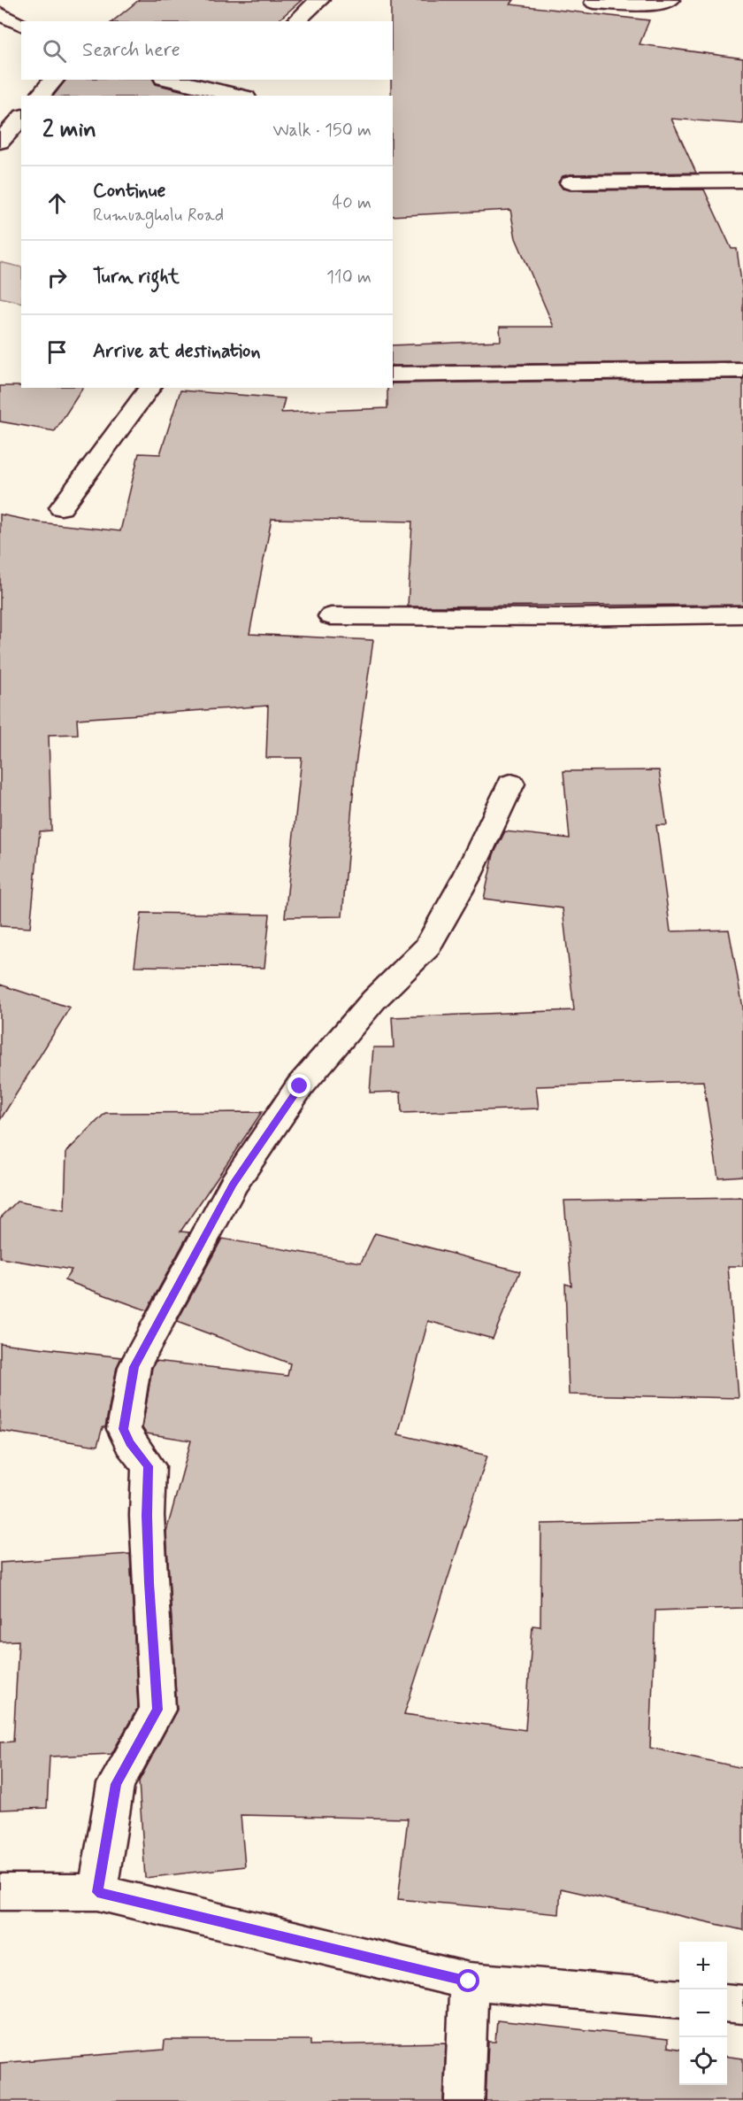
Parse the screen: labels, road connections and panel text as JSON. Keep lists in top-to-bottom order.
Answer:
{
  "page": {
    "search": "Search here",
    "heading": ["2 min", "Walk · 150 m"],
    "list": [
      ["Continue", "Rumuagholu Road", "40 m"],
      ["Turn right", "110 m"],
      "Arrive at destination"
    ],
    "map_buttons": ["+", "−"]
  }
}
